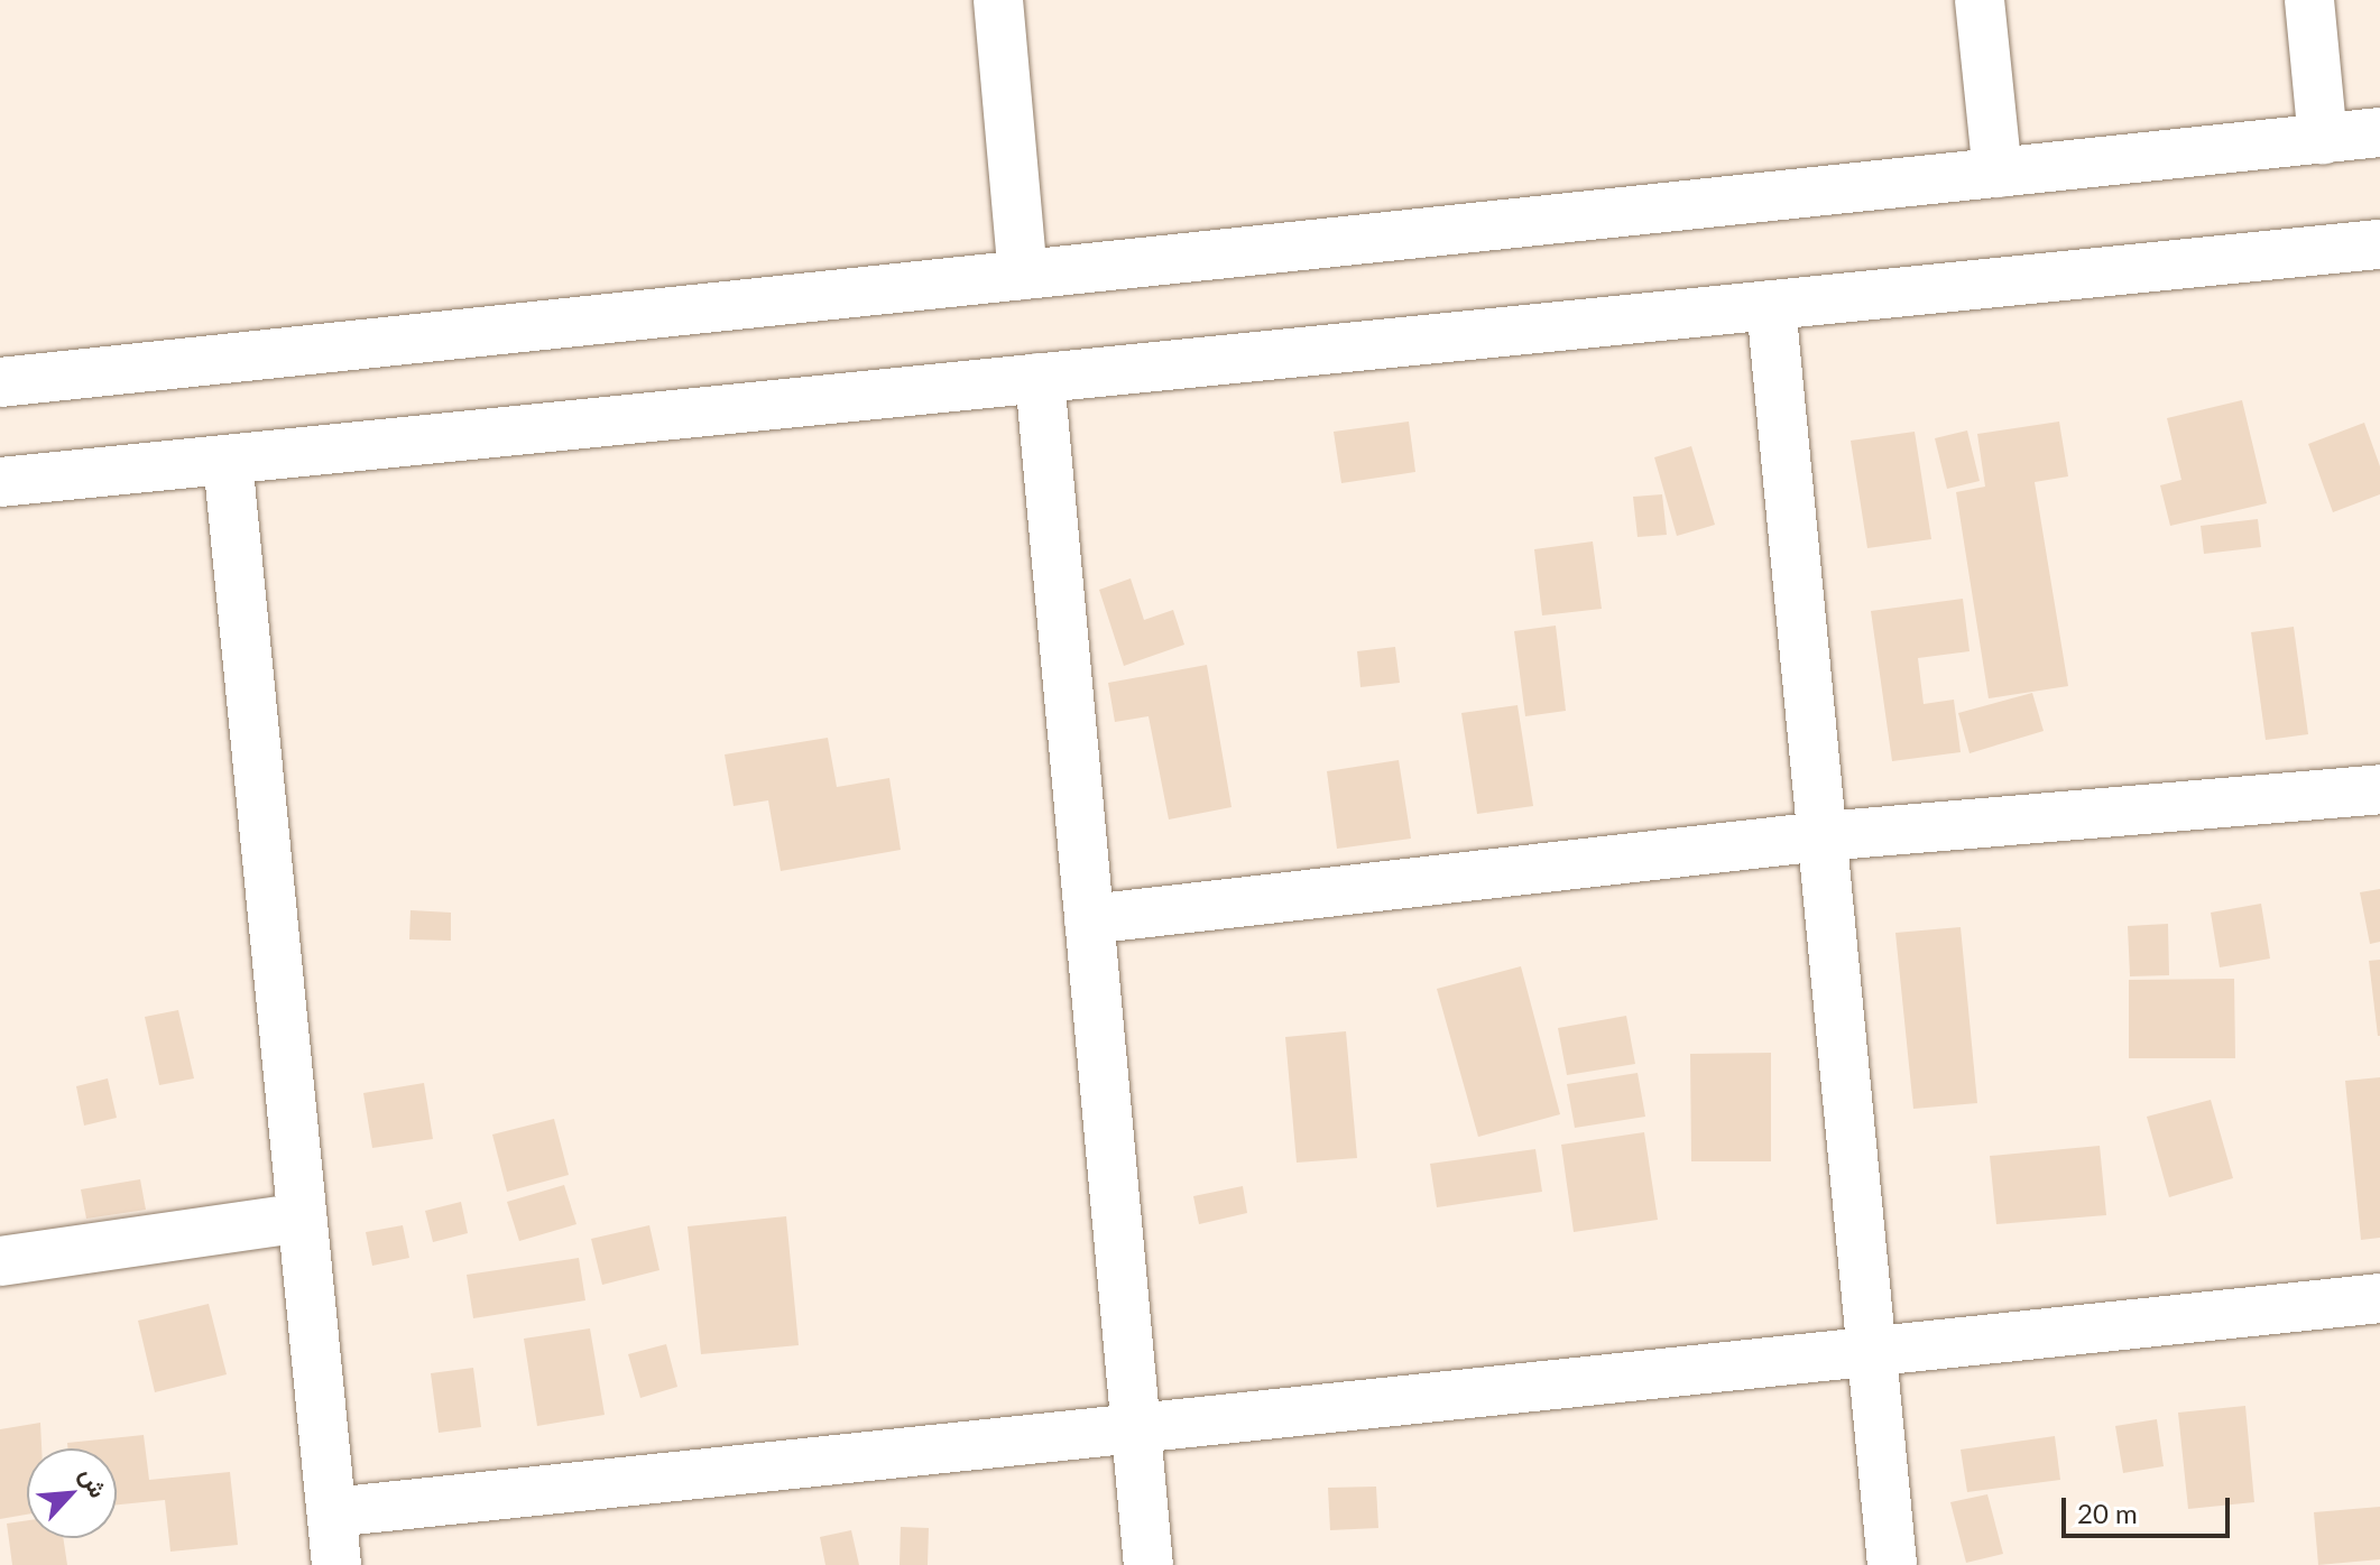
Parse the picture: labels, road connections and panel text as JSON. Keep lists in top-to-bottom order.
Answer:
{
  "scale_bar": "20 m",
  "north": "top right"
}
